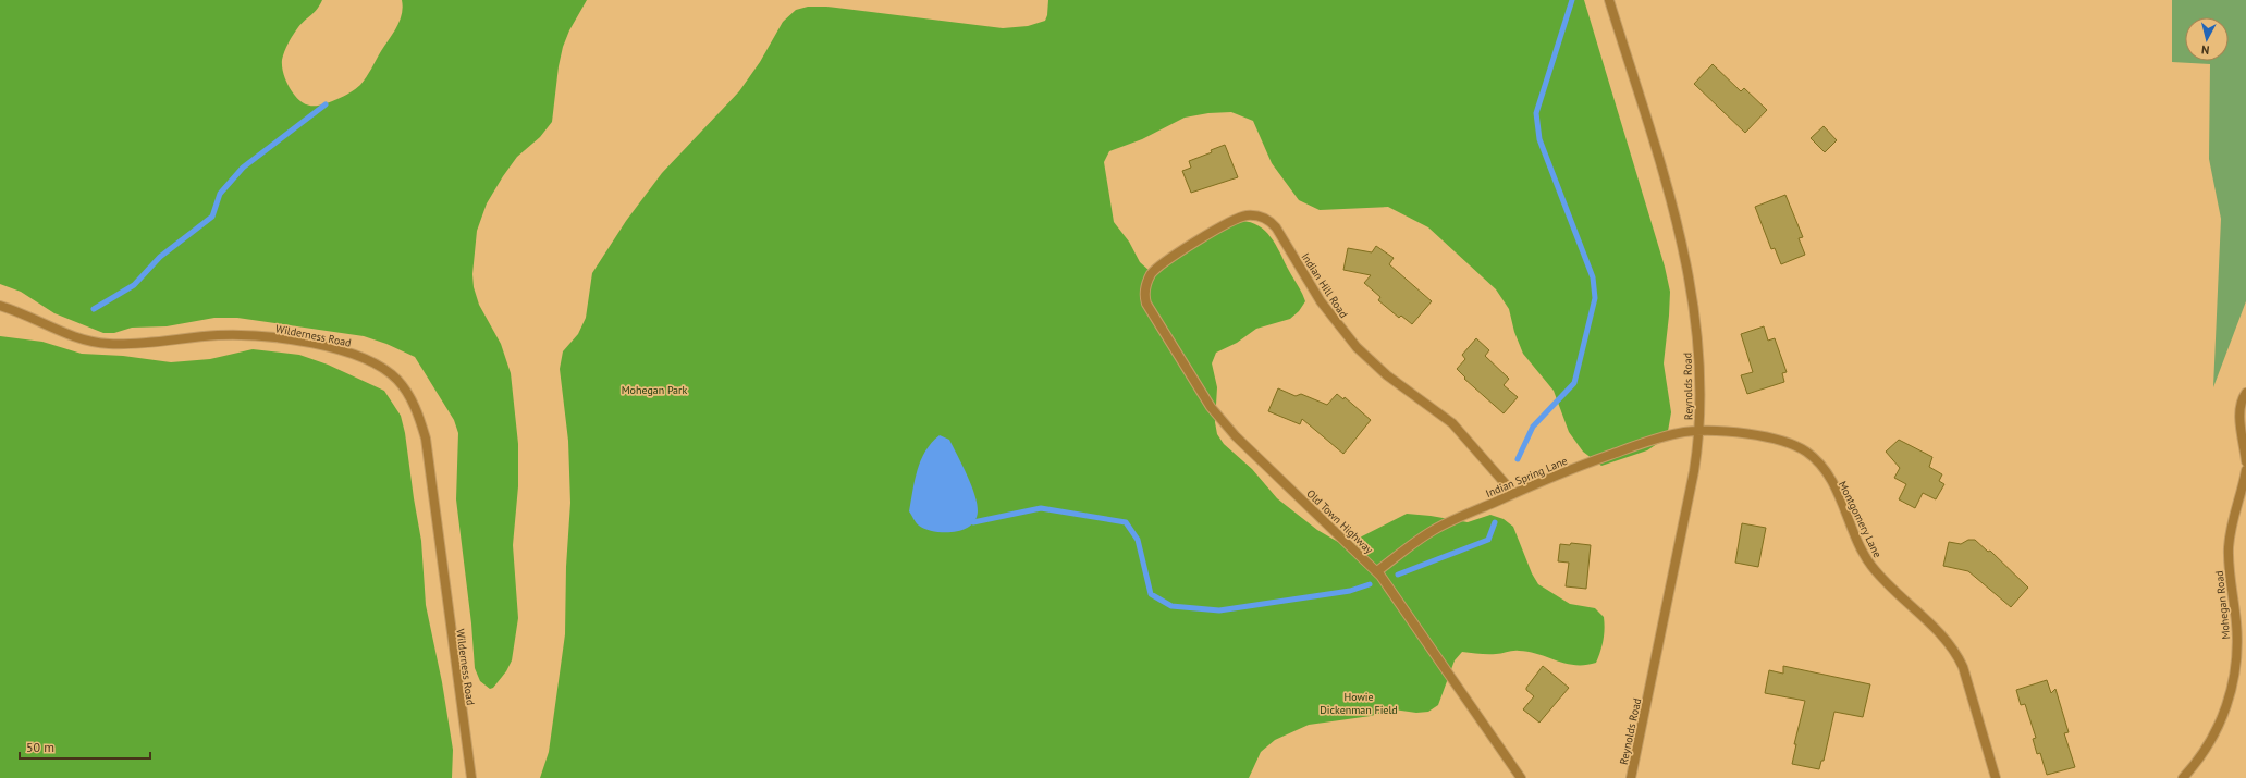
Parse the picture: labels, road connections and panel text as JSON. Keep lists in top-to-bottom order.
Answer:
{
  "streets": {
    "street": [
      "Indian Hill Road",
      "Wilderness Road",
      "Reynolds Road",
      "Indian Spring Lane",
      "Montgomery Lane",
      "Old Town Highway",
      "Mohegan Road"
    ]
  },
  "crossings": [
    ["Indian Hill Road", "Indian Spring Lane"],
    ["Indian Hill Road", "Old Town Highway"],
    ["Reynolds Road", "Indian Spring Lane"],
    ["Reynolds Road", "Montgomery Lane"],
    ["Indian Spring Lane", "Montgomery Lane"],
    ["Indian Spring Lane", "Old Town Highway"]
  ],
  "parks": ["Mohegan Park", "Howie Dickenman Field"],
  "scale_bar": "50 m",
  "north": "bottom"
}
